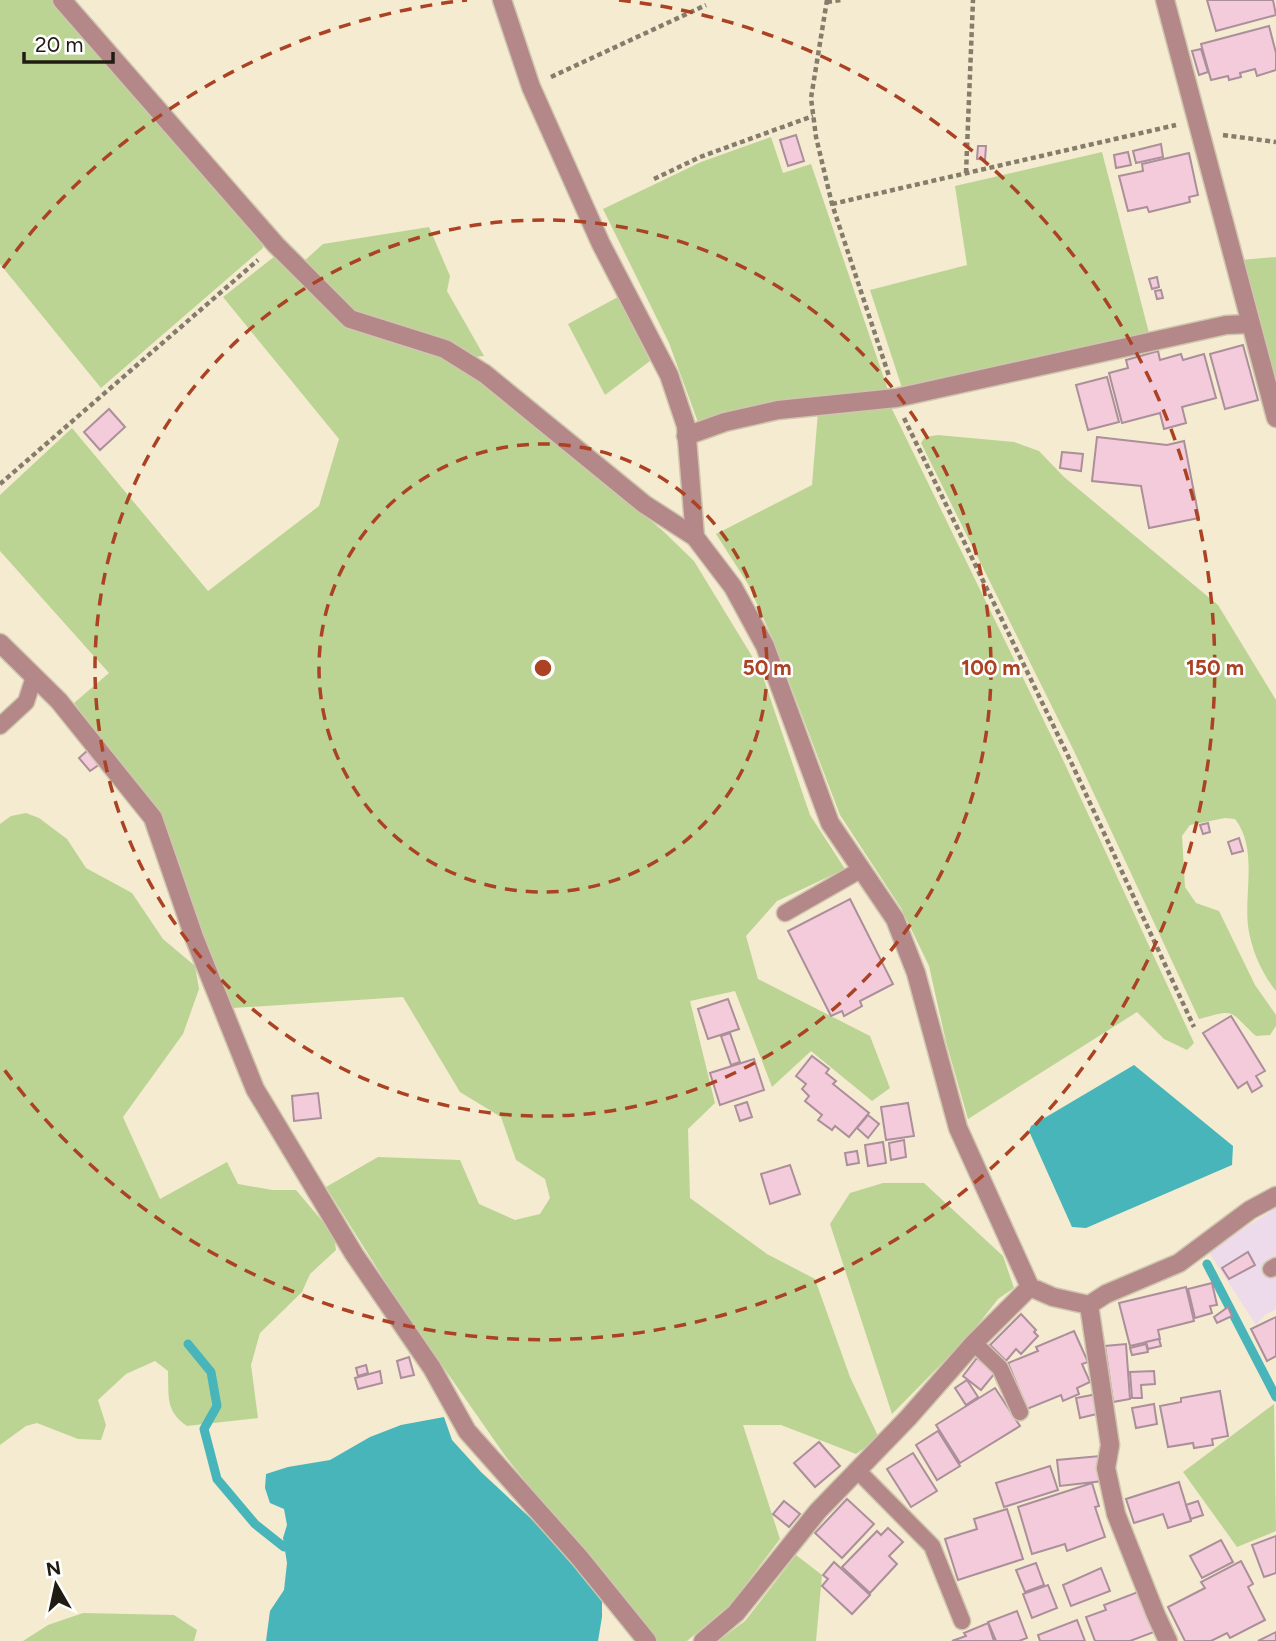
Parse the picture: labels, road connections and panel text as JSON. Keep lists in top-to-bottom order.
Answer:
{
  "scale_bar": "20 m",
  "north": "top",
  "rings": ["50 m", "100 m", "150 m"]
}
